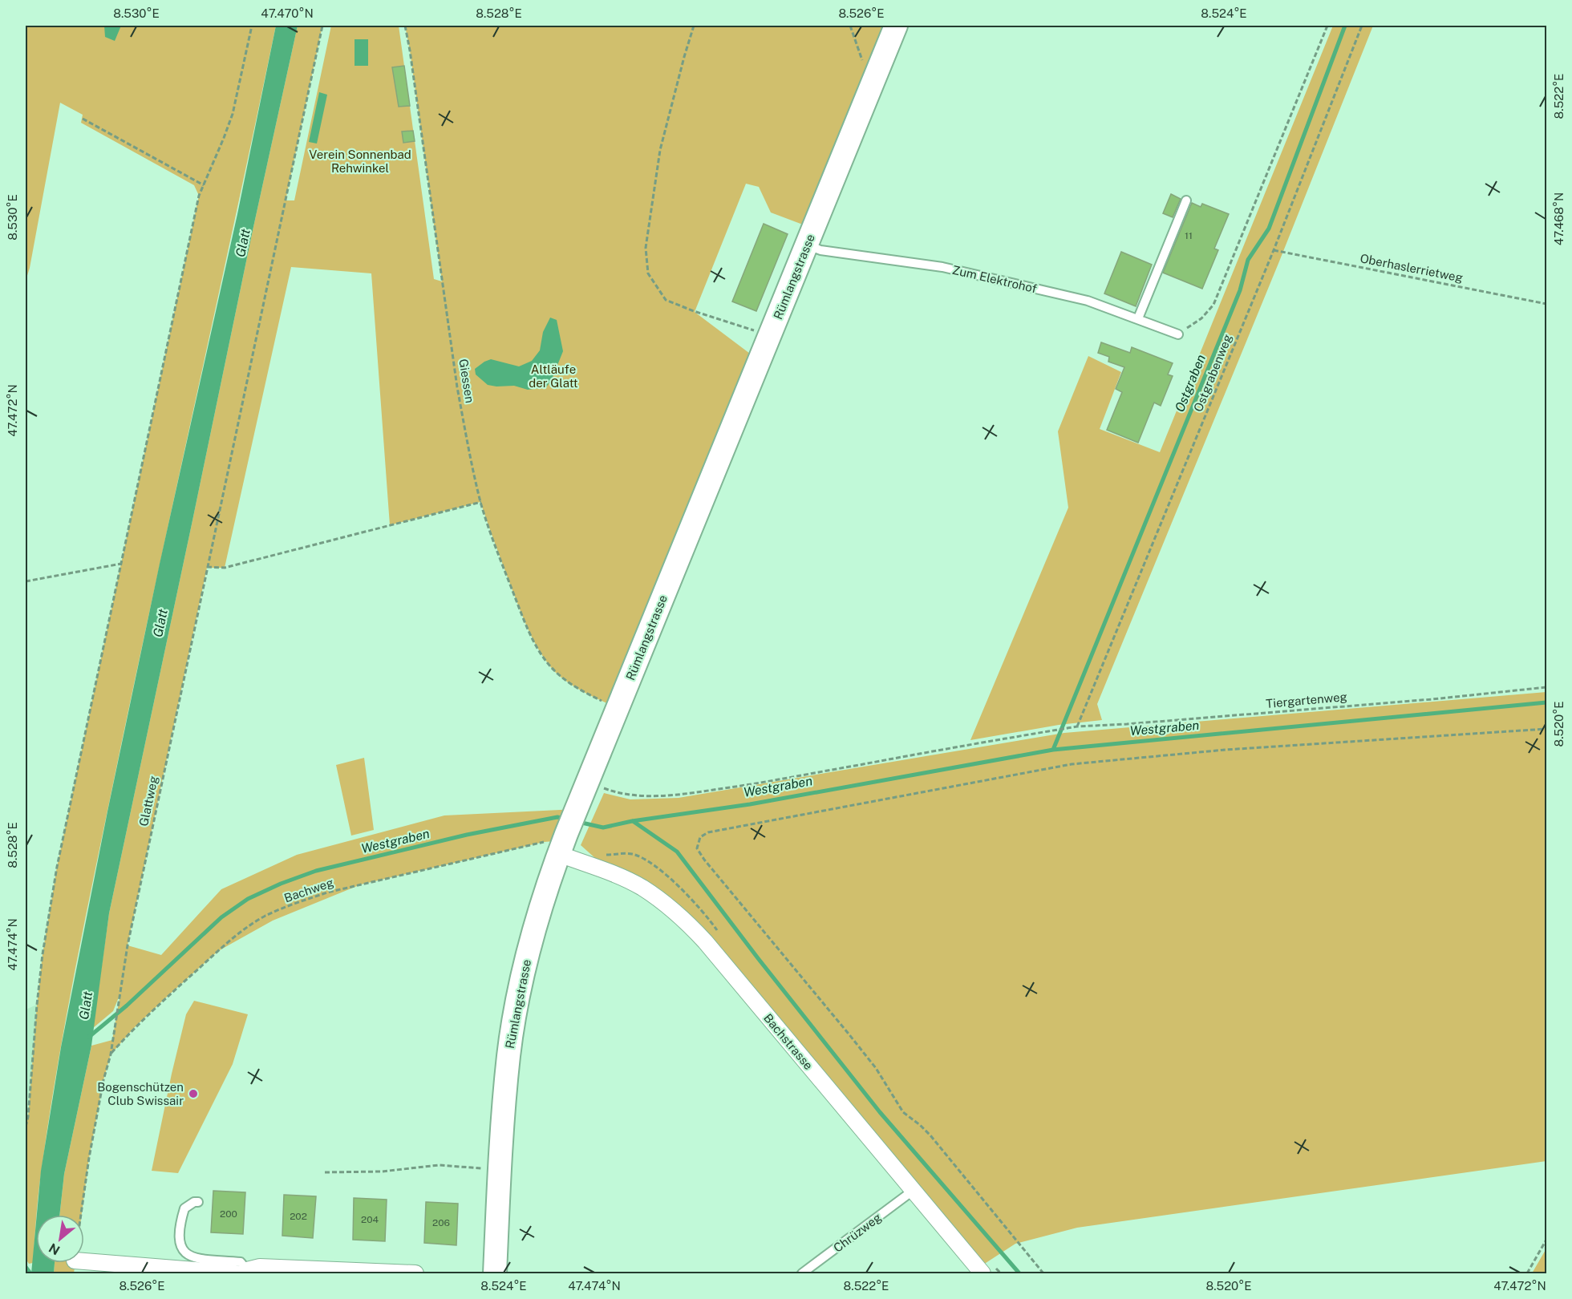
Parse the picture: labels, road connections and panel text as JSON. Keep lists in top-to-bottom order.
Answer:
{
  "streets": {
    "street": ["Rümlangstrasse", "Bachstrasse"],
    "lane": ["Zum Elektrohof", "Chrüzweg"],
    "path": [
      "Oberhaslerrietweg",
      "Ostgrabenweg",
      "Giessen",
      "Tiergartenweg",
      "Glattweg",
      "Bachweg"
    ]
  },
  "crossings": [
    ["Oberhaslerrietweg", "Ostgrabenweg"],
    ["Rümlangstrasse", "Zum Elektrohof"],
    ["Rümlangstrasse", "Bachweg"],
    ["Rümlangstrasse", "Bachstrasse"],
    ["Ostgrabenweg", "Tiergartenweg"],
    ["Glattweg", "Bachweg"],
    ["Bachweg", "Bachstrasse"],
    ["Bachstrasse", "Chrüzweg"]
  ],
  "water": ["Glatt", "Ostgraben", "Westgraben"],
  "parks": ["Verein Sonnenbad Rehwinkel", "Altläufe der Glatt"],
  "places": ["Bogenschützen Club Swissair"],
  "house_numbers": [
    "11",
    "200",
    "202",
    "204",
    "206"
  ],
  "north": "bottom left",
  "coordinates": [
    "8.530°E",
    "47.470°N",
    "8.528°E",
    "8.526°E",
    "8.524°E",
    "8.522°E",
    "47.468°N",
    "47.472°N",
    "8.520°E",
    "47.474°N"
  ]
}
